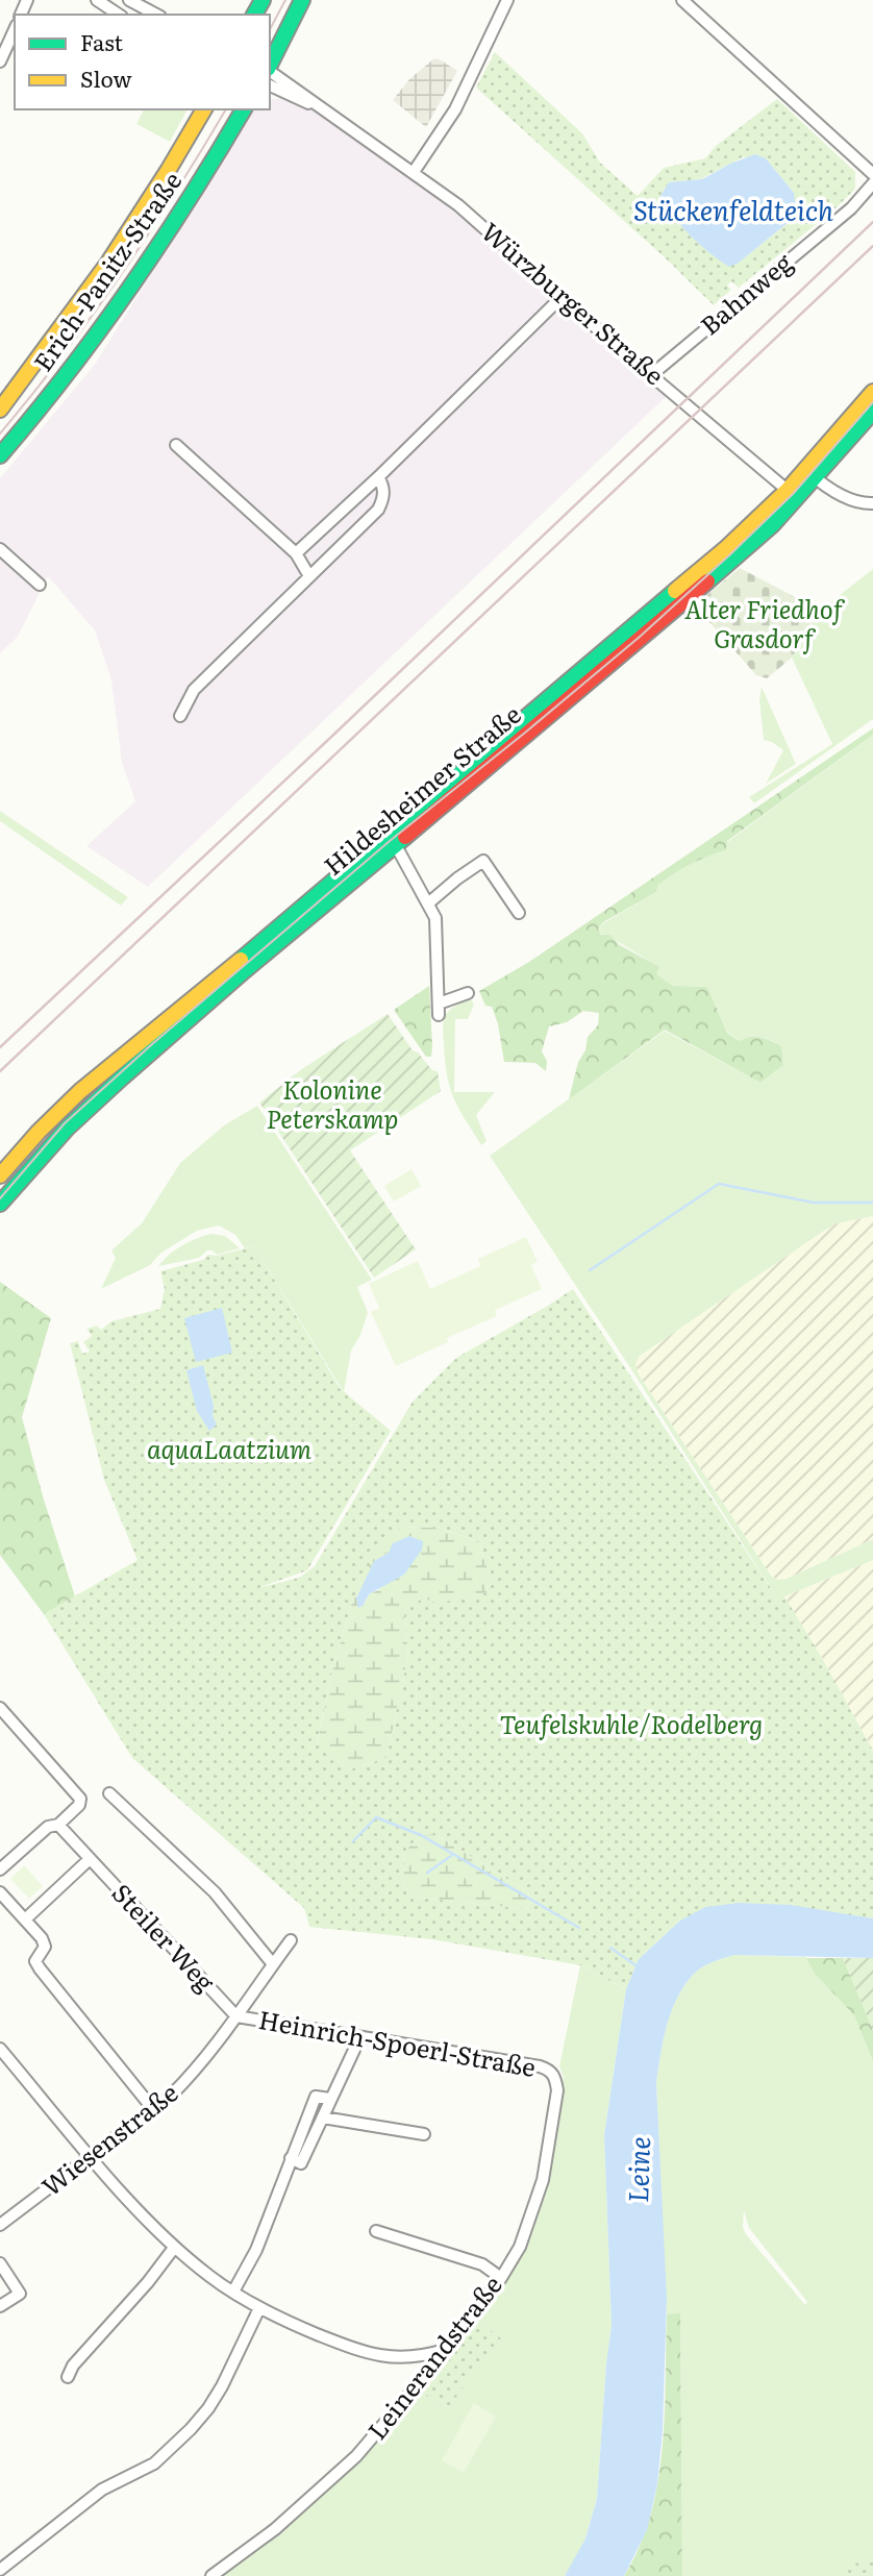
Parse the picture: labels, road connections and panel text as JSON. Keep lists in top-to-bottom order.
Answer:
{
  "streets": {
    "street": [
      "Erich-Panitz-Straße",
      "Bahnweg",
      "Würzburger Straße",
      "Hildesheimer Straße",
      "Steiler Weg",
      "Heinrich-Spoerl-Straße",
      "Wiesenstraße",
      "Leinerandstraße"
    ]
  },
  "crossings": [
    ["Bahnweg", "Würzburger Straße"],
    ["Würzburger Straße", "Hildesheimer Straße"],
    ["Steiler Weg", "Heinrich-Spoerl-Straße"],
    ["Steiler Weg", "Wiesenstraße"],
    ["Heinrich-Spoerl-Straße", "Wiesenstraße"],
    ["Heinrich-Spoerl-Straße", "Leinerandstraße"]
  ],
  "water": ["Stückenfeldteich", "Leine"],
  "parks": [
    "Alter Friedhof Grasdorf",
    "Kolonine Peterskamp",
    "aquaLaatzium",
    "Teufelskuhle/Rodelberg"
  ],
  "legend": ["Fast", "Slow"]
}
